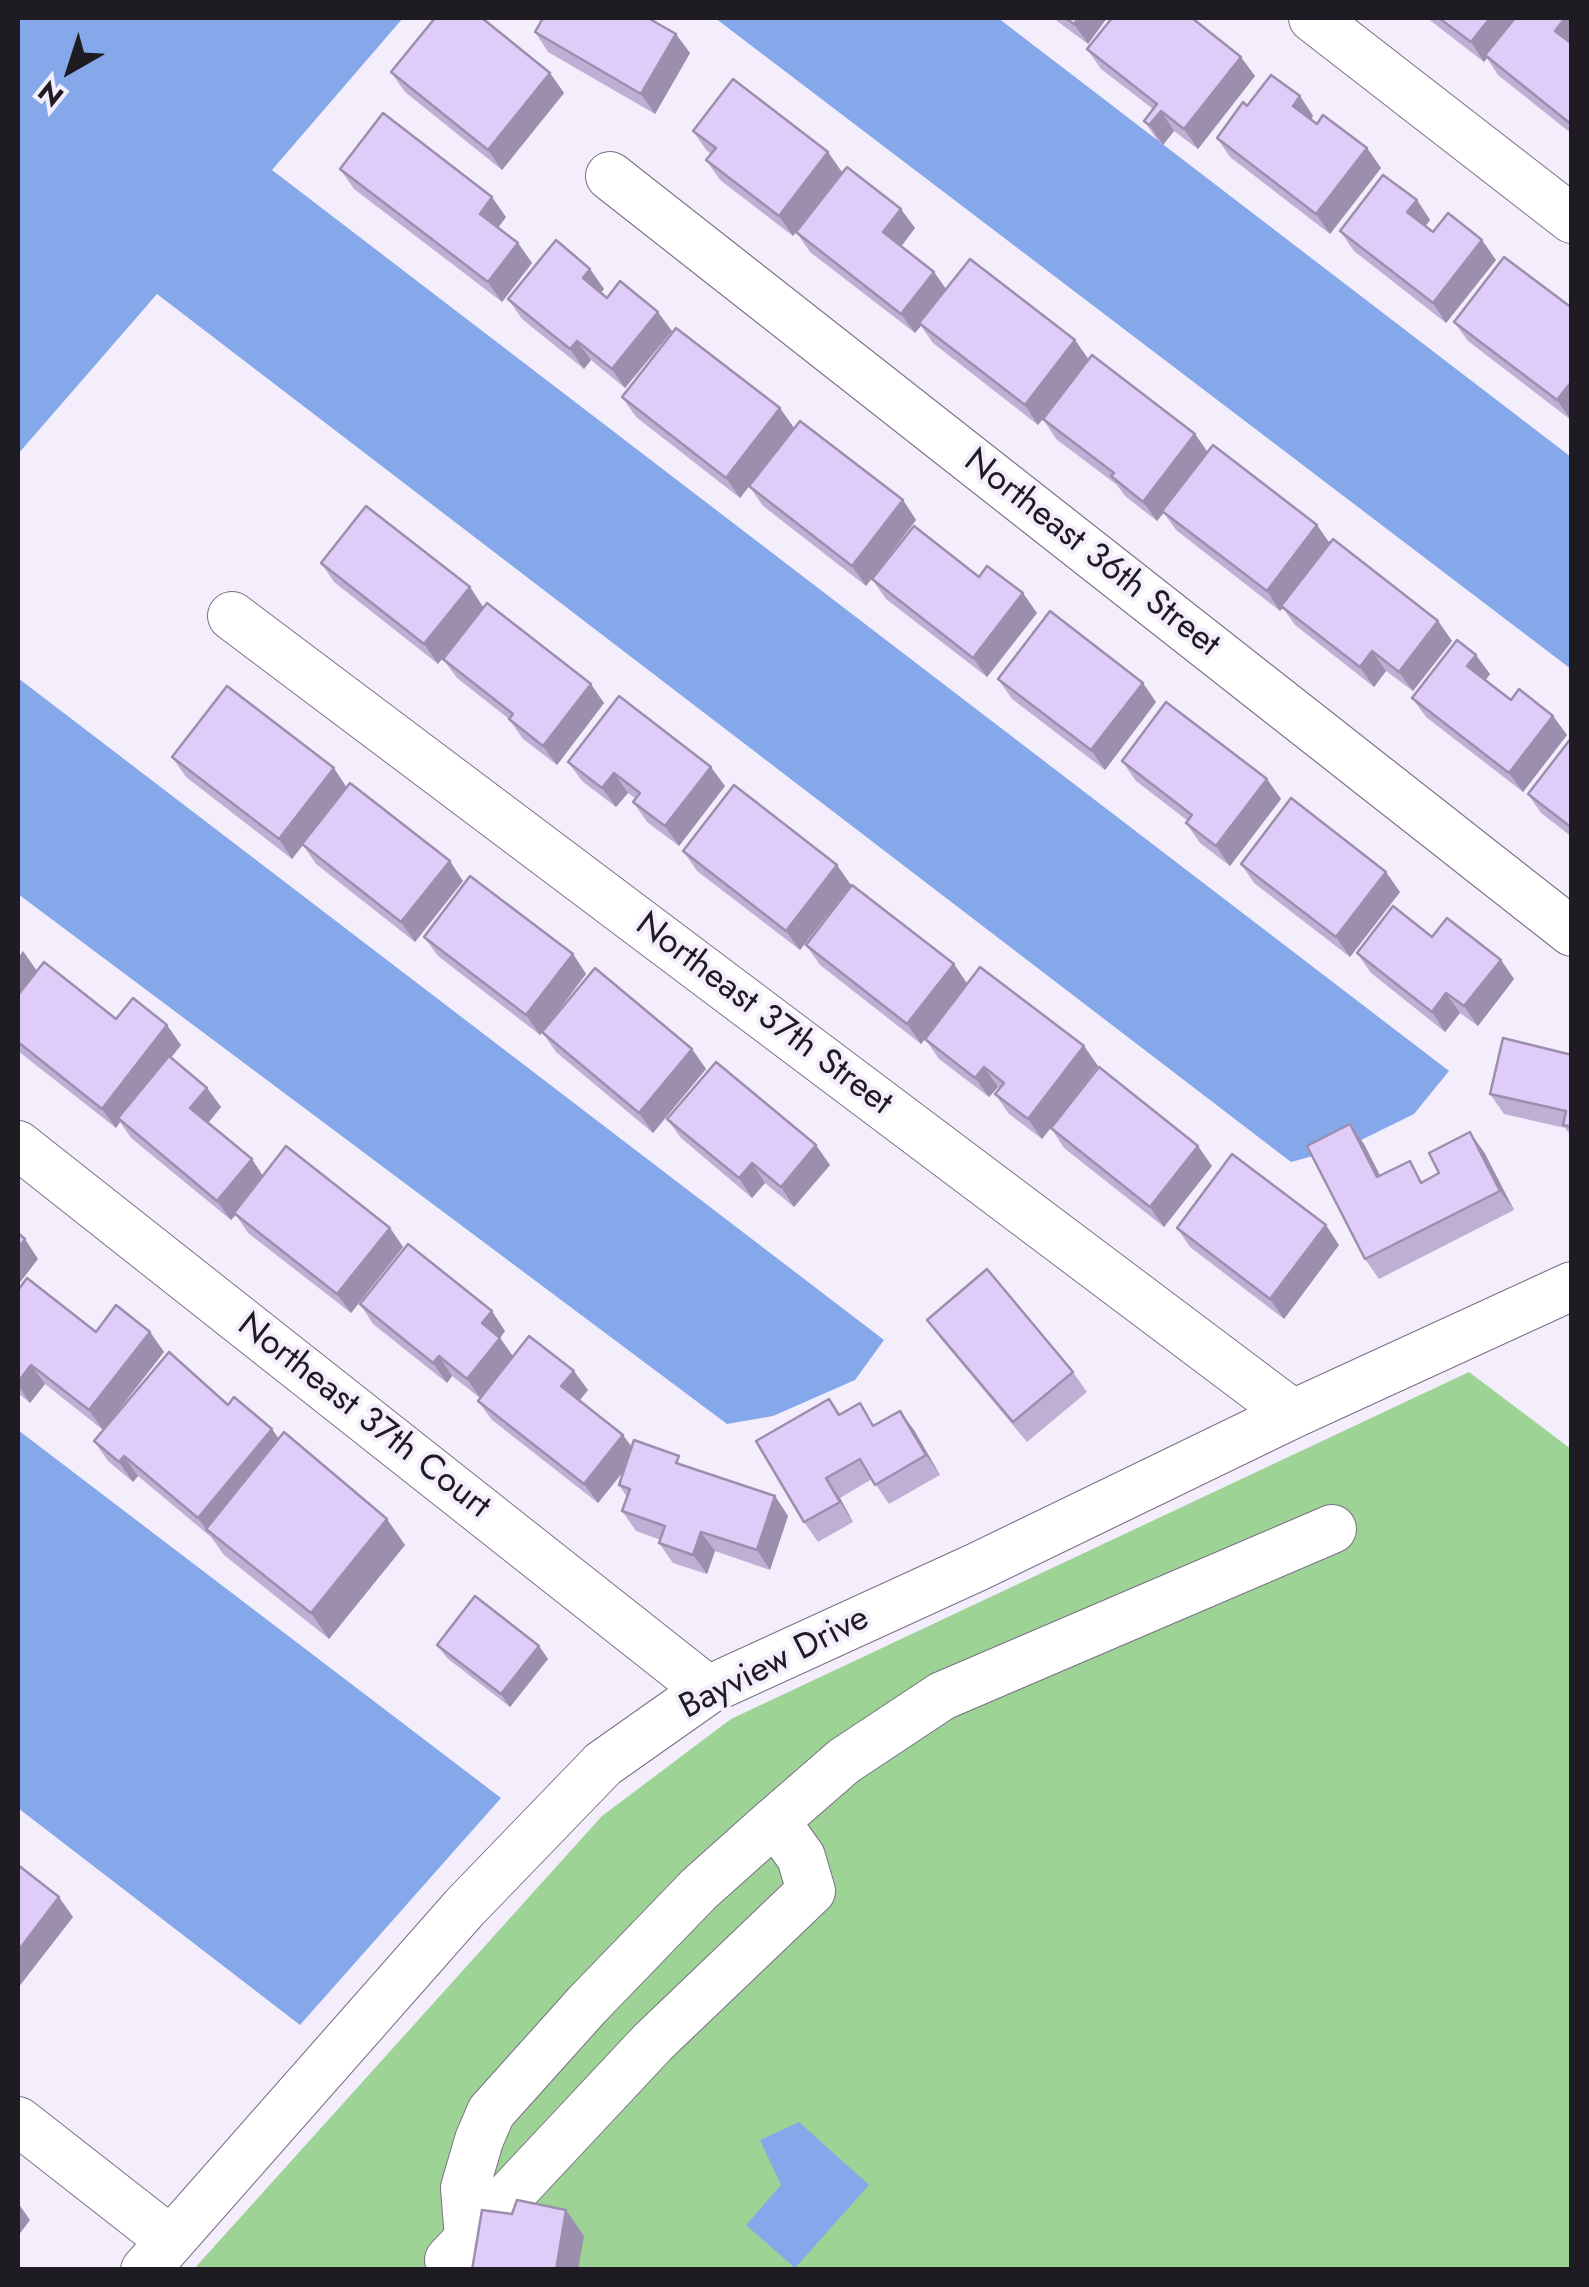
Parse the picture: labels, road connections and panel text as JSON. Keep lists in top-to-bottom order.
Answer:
{
  "streets": {
    "street": [
      "Northeast 36th Street",
      "Northeast 37th Street",
      "Northeast 37th Court",
      "Bayview Drive"
    ]
  },
  "crossings": [
    ["Northeast 37th Street", "Bayview Drive"],
    ["Northeast 37th Court", "Bayview Drive"]
  ],
  "north": "bottom left"
}
